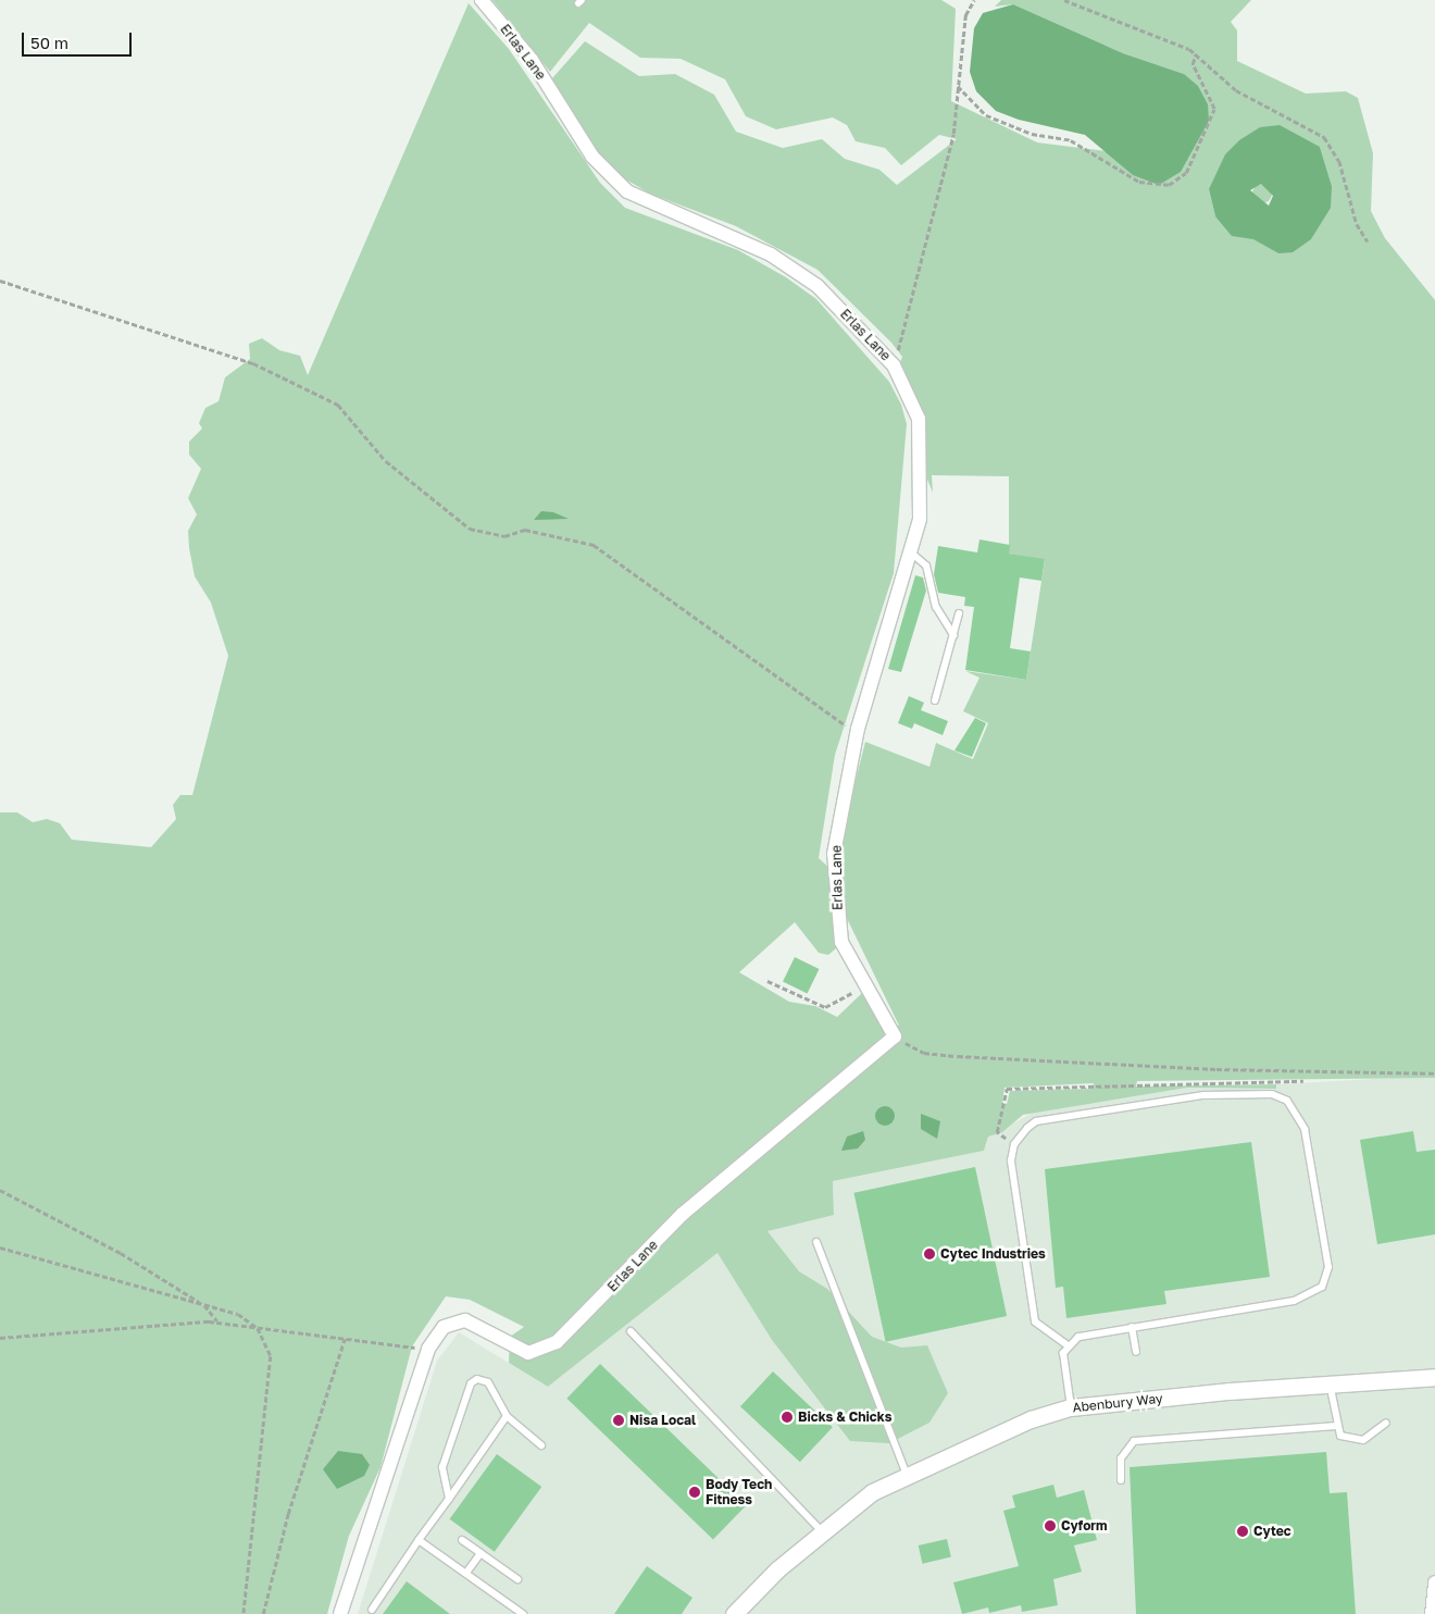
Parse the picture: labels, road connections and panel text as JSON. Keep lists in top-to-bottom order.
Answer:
{
  "streets": {
    "street": ["Erlas Lane", "Abenbury Way"]
  },
  "places": [
    "Cytec Industries",
    "Bicks & Chicks",
    "Nisa Local",
    "Body Tech Fitness",
    "Cyform",
    "Cytec"
  ],
  "scale_bar": "50 m"
}
